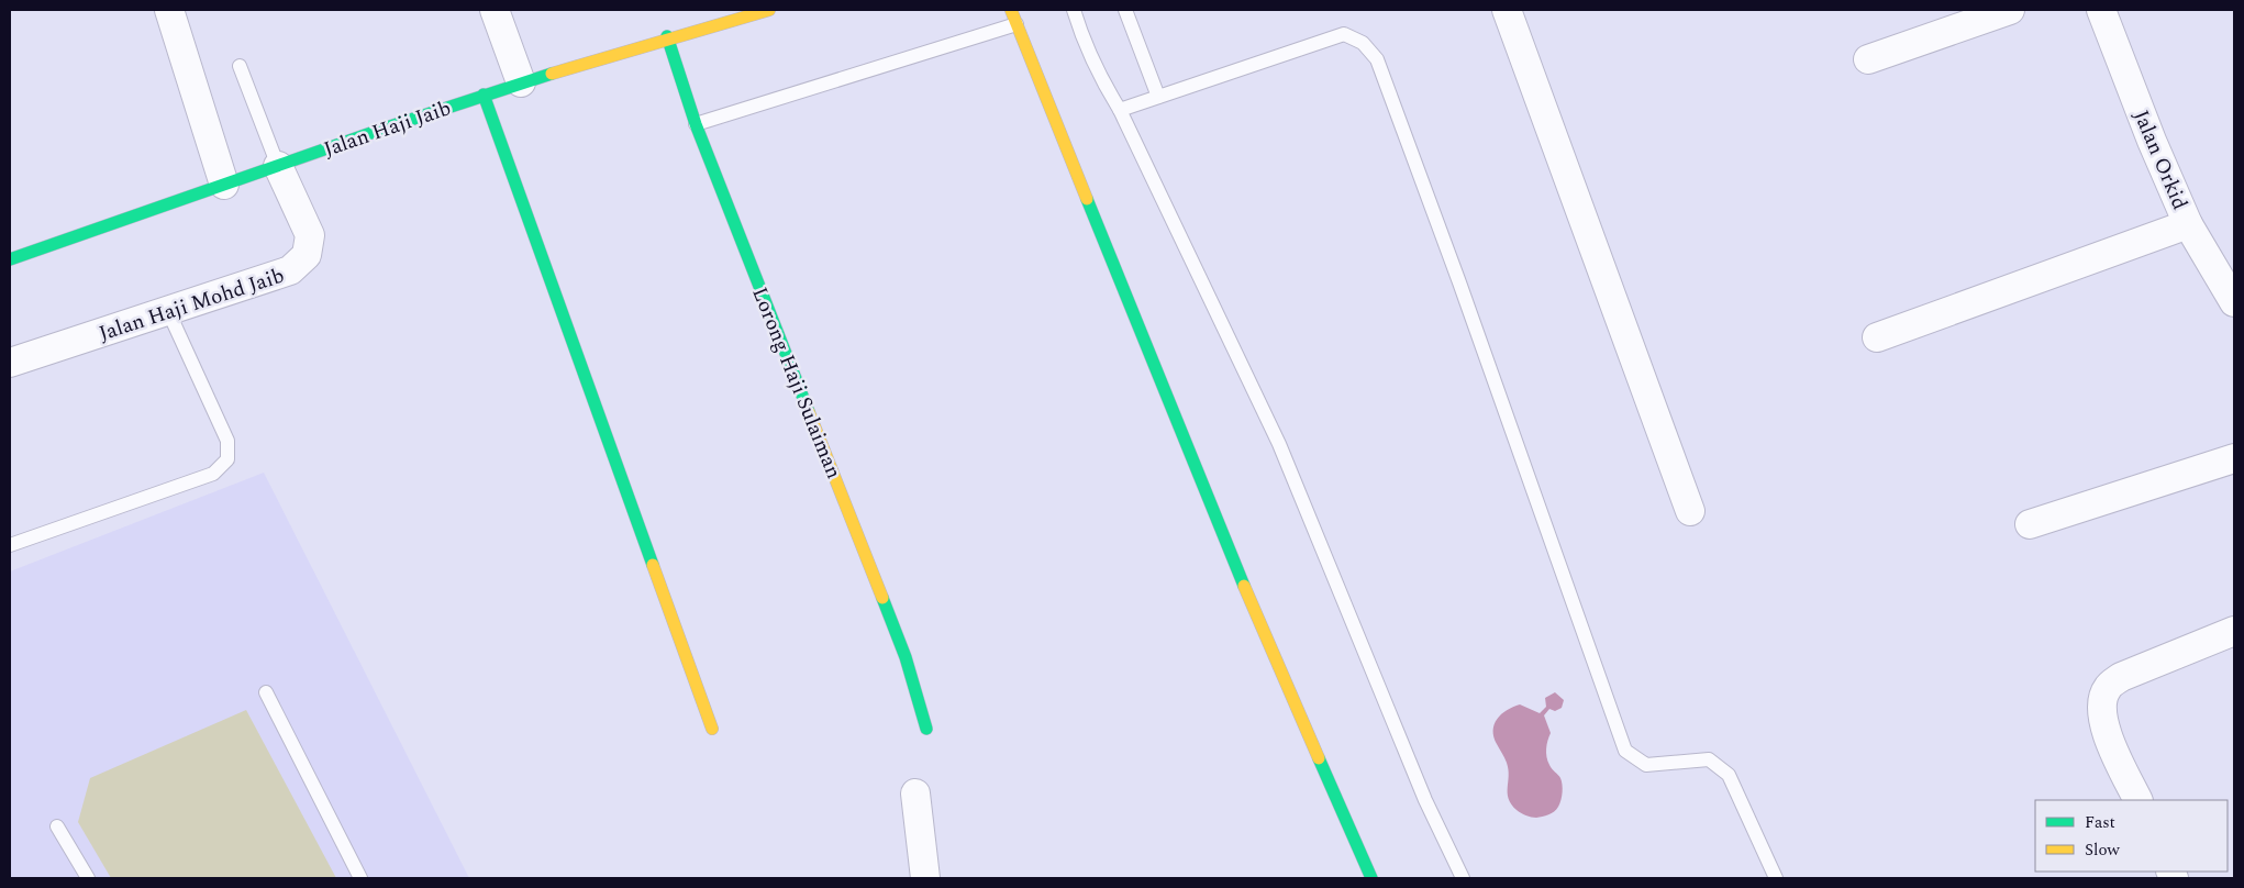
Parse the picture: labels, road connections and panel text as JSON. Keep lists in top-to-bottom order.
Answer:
{
  "streets": {
    "street": [
      "Jalan Haji Jaib",
      "Jalan Orkid",
      "Jalan Haji Mohd Jaib",
      "Lorong Haji Sulaiman"
    ]
  },
  "crossings": [
    ["Jalan Haji Jaib", "Jalan Haji Mohd Jaib"],
    ["Jalan Haji Jaib", "Lorong Haji Sulaiman"]
  ],
  "legend": ["Fast", "Slow"]
}
